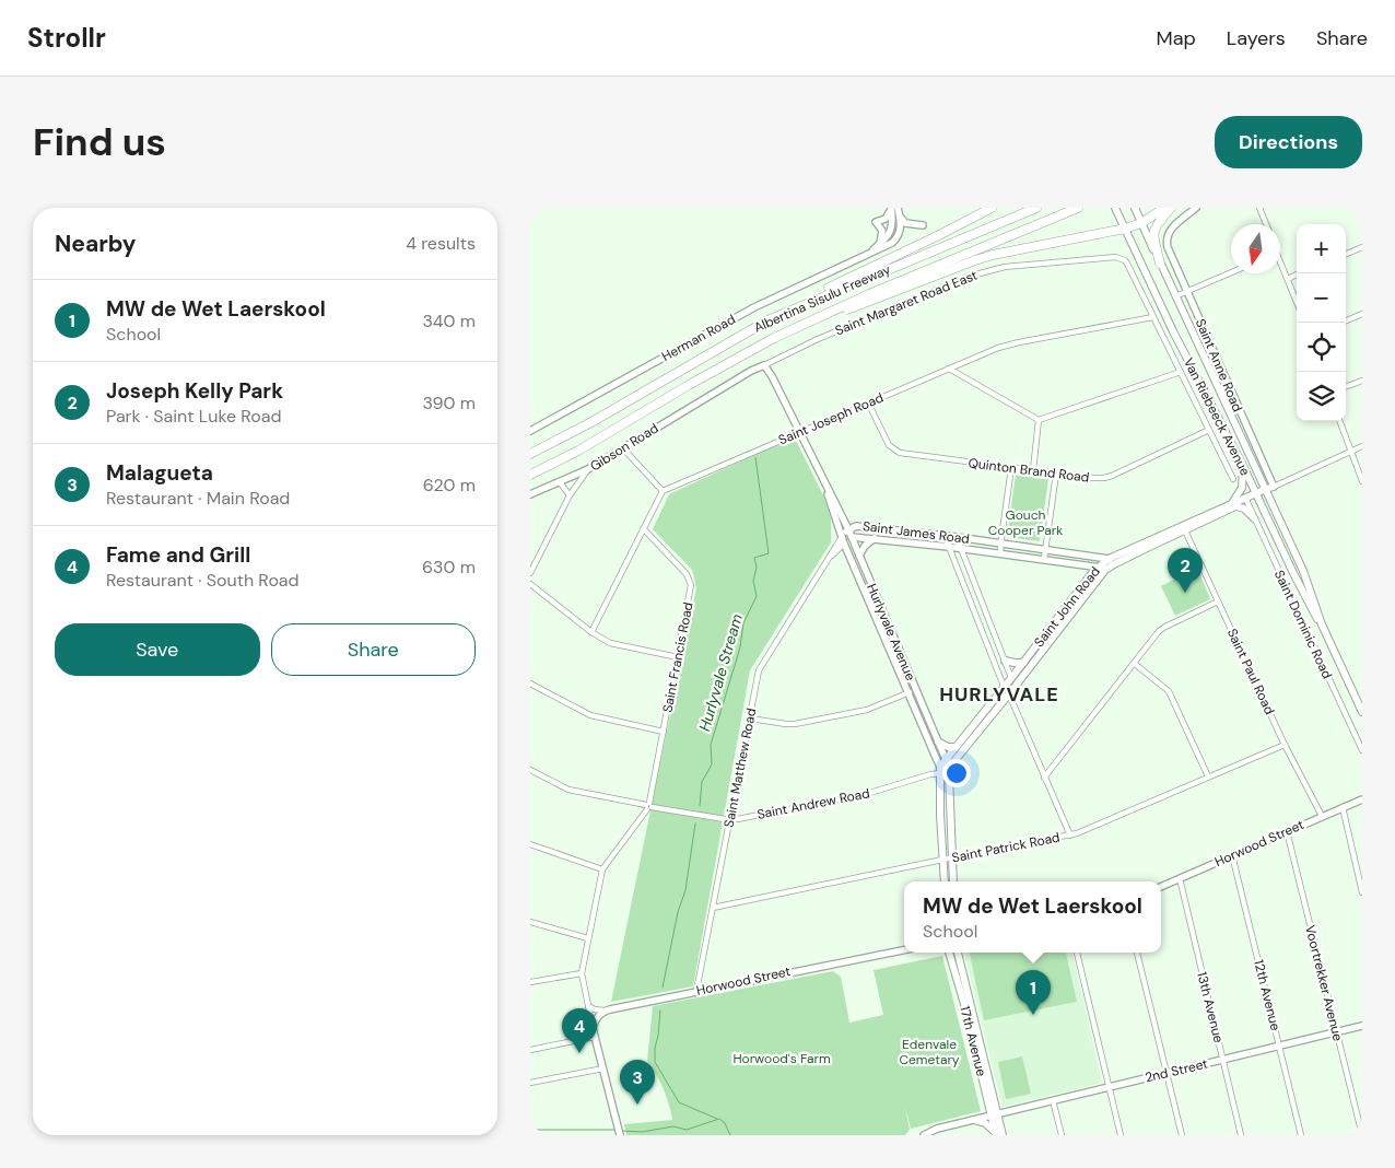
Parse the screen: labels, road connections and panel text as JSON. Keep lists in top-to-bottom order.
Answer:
{
  "streets": {
    "highway": ["Albertina Sisulu Freeway"],
    "main road": [
      "Van Riebeeck Avenue",
      "Saint John Road",
      "Hurlyvale Avenue",
      "17th Avenue"
    ],
    "street": [
      "Saint Margaret Road East",
      "Herman Road",
      "Saint Anne Road",
      "Saint Joseph Road",
      "Gibson Road",
      "Quinton Brand Road",
      "Saint James Road",
      "Saint Dominic Road",
      "Saint Francis Road",
      "Saint Paul Road",
      "Saint Matthew Road",
      "Saint Andrew Road",
      "Horwood Street",
      "Saint Patrick Road",
      "Voortrekker Avenue",
      "12th Avenue",
      "13th Avenue",
      "2nd Street"
    ]
  },
  "crossings": [
    ["Saint Margaret Road East", "Saint Joseph Road"],
    ["Saint Margaret Road East", "Gibson Road"],
    ["Saint Margaret Road East", "Hurlyvale Avenue"],
    ["Saint Anne Road", "Van Riebeeck Avenue"],
    ["Saint Anne Road", "Saint John Road"],
    ["Van Riebeeck Avenue", "Saint John Road"],
    ["Saint Joseph Road", "Quinton Brand Road"],
    ["Saint Joseph Road", "Hurlyvale Avenue"],
    ["Gibson Road", "Hurlyvale Avenue"],
    ["Saint James Road", "Saint John Road"],
    ["Saint James Road", "Hurlyvale Avenue"],
    ["Saint James Road", "Saint Matthew Road"],
    ["Saint John Road", "Saint Dominic Road"],
    ["Saint John Road", "Hurlyvale Avenue"],
    ["Saint John Road", "Saint Paul Road"],
    ["Saint John Road", "Saint Andrew Road"],
    ["Hurlyvale Avenue", "Saint Matthew Road"],
    ["Hurlyvale Avenue", "Saint Andrew Road"],
    ["Hurlyvale Avenue", "Saint Patrick Road"],
    ["Saint Francis Road", "Saint Andrew Road"],
    ["Saint Paul Road", "Horwood Street"],
    ["Saint Paul Road", "Saint Patrick Road"],
    ["Saint Matthew Road", "Saint Andrew Road"],
    ["Saint Matthew Road", "Horwood Street"],
    ["Saint Matthew Road", "Saint Patrick Road"],
    ["Horwood Street", "Voortrekker Avenue"],
    ["Horwood Street", "12th Avenue"],
    ["Horwood Street", "13th Avenue"],
    ["Voortrekker Avenue", "2nd Street"],
    ["12th Avenue", "2nd Street"],
    ["13th Avenue", "2nd Street"],
    ["17th Avenue", "2nd Street"]
  ],
  "districts": ["HURLYVALE"],
  "water": ["Hurlyvale Stream"],
  "parks": ["Gouch Cooper Park", "Edenvale Cemetary", "Horwood's Farm"],
  "north": "bottom",
  "page": {
    "header": "Strollr",
    "nav": ["Map", "Layers", "Share"],
    "buttons": [
      "Directions",
      ["Save", "Share"]
    ],
    "title": "Find us",
    "heading": ["Nearby", "4 results"],
    "map_buttons": ["+", "−"],
    "list": [
      {
        "mark": "1",
        "name": "MW de Wet Laerskool",
        "note": "School",
        "value": "340 m"
      },
      {
        "mark": "2",
        "name": "Joseph Kelly Park",
        "note": "Park · Saint Luke Road",
        "value": "390 m"
      },
      {
        "mark": "3",
        "name": "Malagueta",
        "note": "Restaurant · Main Road",
        "value": "620 m"
      },
      {
        "mark": "4",
        "name": "Fame and Grill",
        "note": "Restaurant · South Road",
        "value": "630 m"
      }
    ],
    "pins": [
      "2",
      "1",
      "4",
      "3"
    ],
    "popup": ["MW de Wet Laerskool", "School"]
  }
}
